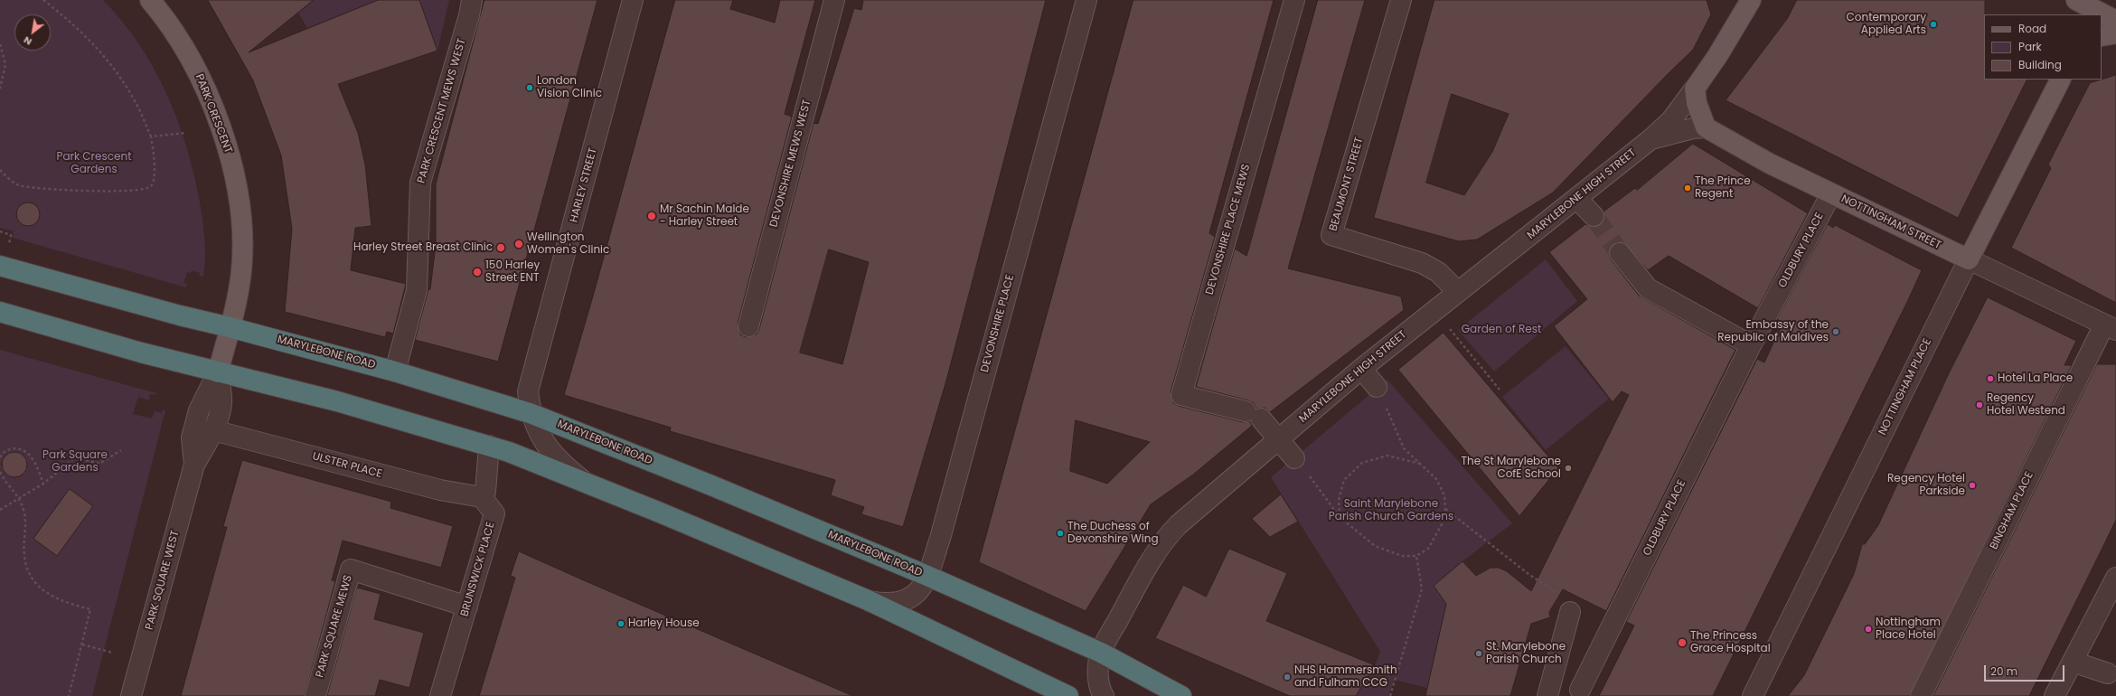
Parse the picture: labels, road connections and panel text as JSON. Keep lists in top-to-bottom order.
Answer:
{
  "streets": {
    "highway": ["MARYLEBONE ROAD"],
    "main road": [
      "PARK CRESCENT",
      "MARYLEBONE HIGH STREET",
      "NOTTINGHAM STREET",
      "NOTTINGHAM PLACE",
      "PARK SQUARE WEST"
    ],
    "street": [
      "PARK CRESCENT MEWS WEST",
      "DEVONSHIRE MEWS WEST",
      "BEAUMONT STREET",
      "HARLEY STREET",
      "DEVONSHIRE PLACE MEWS",
      "OLDBURY PLACE",
      "DEVONSHIRE PLACE",
      "ULSTER PLACE",
      "BINGHAM PLACE",
      "BRUNSWICK PLACE",
      "PARK SQUARE MEWS"
    ]
  },
  "crossings": [
    ["PARK CRESCENT MEWS WEST", "MARYLEBONE ROAD"],
    ["PARK CRESCENT", "MARYLEBONE ROAD"],
    ["PARK CRESCENT", "PARK SQUARE WEST"],
    ["BEAUMONT STREET", "MARYLEBONE HIGH STREET"],
    ["HARLEY STREET", "MARYLEBONE ROAD"],
    ["MARYLEBONE HIGH STREET", "NOTTINGHAM STREET"],
    ["MARYLEBONE HIGH STREET", "DEVONSHIRE PLACE MEWS"],
    ["MARYLEBONE HIGH STREET", "MARYLEBONE ROAD"],
    ["NOTTINGHAM STREET", "OLDBURY PLACE"],
    ["NOTTINGHAM STREET", "NOTTINGHAM PLACE"],
    ["NOTTINGHAM STREET", "BINGHAM PLACE"],
    ["DEVONSHIRE PLACE", "MARYLEBONE ROAD"],
    ["MARYLEBONE ROAD", "PARK SQUARE WEST"],
    ["ULSTER PLACE", "BRUNSWICK PLACE"],
    ["ULSTER PLACE", "PARK SQUARE WEST"],
    ["BRUNSWICK PLACE", "PARK SQUARE MEWS"]
  ],
  "parks": [
    "Park Crescent Gardens",
    "Garden of Rest",
    "Park Square Gardens",
    "Saint Marylebone Parish Church Gardens"
  ],
  "places": [
    "Contemporary Applied Arts",
    "London Vision Clinic",
    "The Prince Regent",
    "Mr Sachin Malde - Harley Street",
    "Wellington Women's Clinic",
    "Harley Street Breast Clinic",
    "150 Harley Street ENT",
    "Embassy of the Republic of Maldives",
    "Hotel La Place",
    "Regency Hotel Westend",
    "The St Marylebone CofE School",
    "Regency Hotel Parkside",
    "The Duchess of Devonshire Wing",
    "Harley House",
    "Nottingham Place Hotel",
    "The Princess Grace Hospital",
    "St. Marylebone Parish Church",
    "NHS Hammersmith and Fulham CCG"
  ],
  "legend": ["Road", "Park", "Building"],
  "scale_bar": "20 m",
  "north": "bottom left"
}
